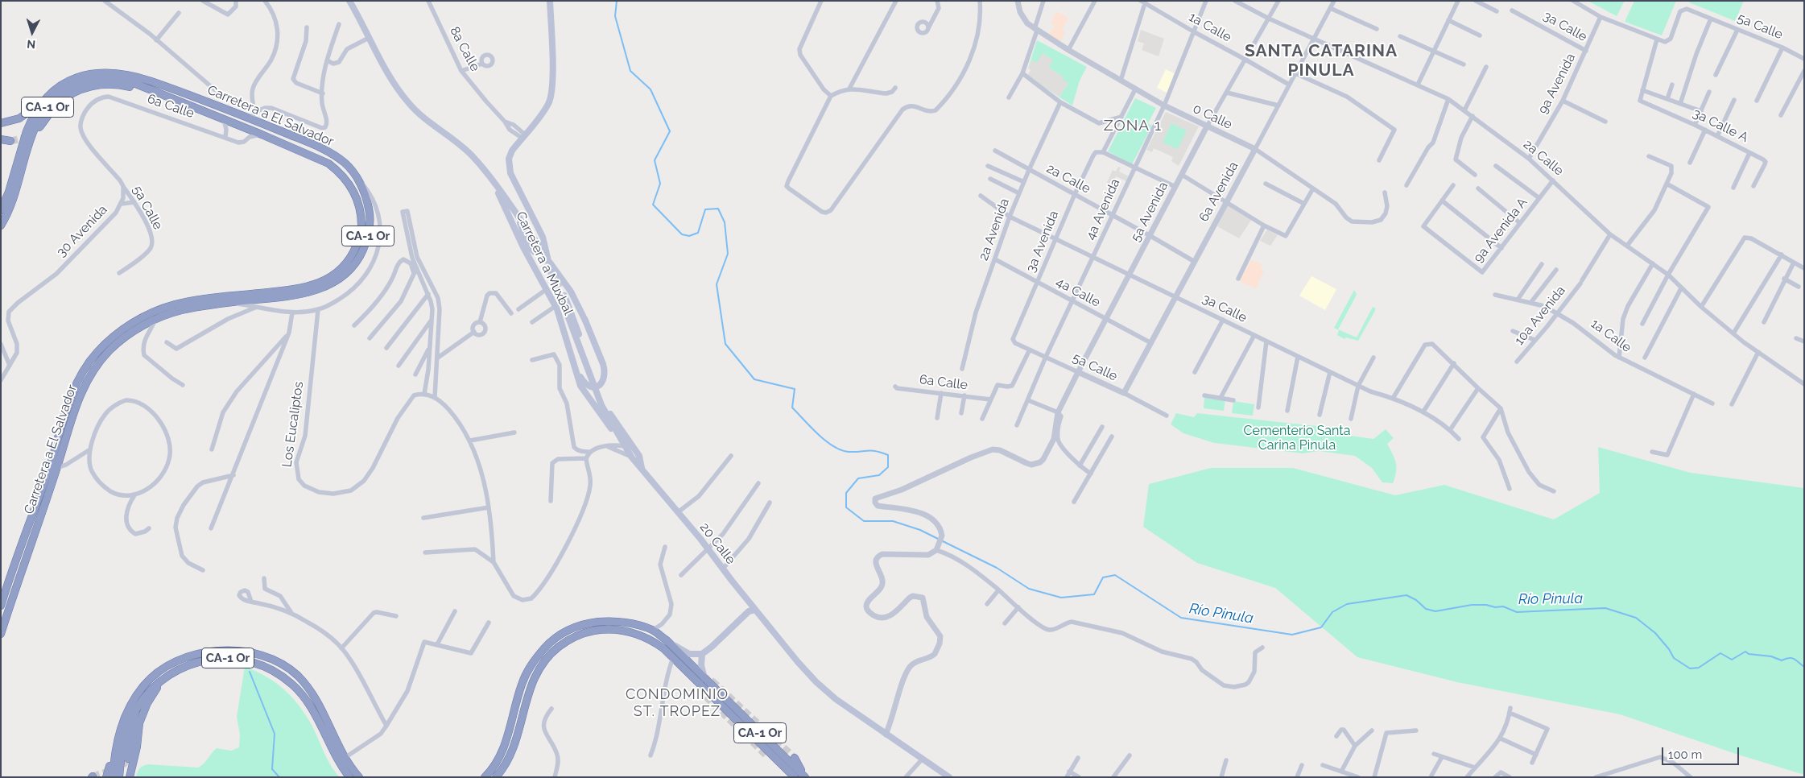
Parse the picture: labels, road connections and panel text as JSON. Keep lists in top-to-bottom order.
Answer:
{
  "streets": {
    "highway": ["CA-1 Or", "Carretera a El Salvador"],
    "main road": ["Carretera a Muxbal", "20 Calle"],
    "street": [
      "3a Calle",
      "5a Calle",
      "1a Calle",
      "8a Calle",
      "9a Avenida",
      "6a Calle",
      "0 Calle",
      "3a Calle A",
      "2a Calle",
      "6a Avenida",
      "4a Avenida",
      "5a Avenida",
      "2a Avenida",
      "9a Avenida A",
      "30 Avenida",
      "3a Avenida",
      "4a Calle",
      "10a Avenida",
      "Los Eucaliptos"
    ]
  },
  "crossings": [
    ["3a Calle", "9a Avenida"],
    ["3a Calle", "6a Avenida"],
    ["3a Calle", "4a Avenida"],
    ["3a Calle", "5a Avenida"],
    ["3a Calle", "2a Avenida"],
    ["3a Calle", "3a Avenida"],
    ["5a Calle", "6a Calle"],
    ["5a Calle", "6a Avenida"],
    ["5a Calle", "4a Avenida"],
    ["5a Calle", "5a Avenida"],
    ["5a Calle", "30 Avenida"],
    ["5a Calle", "3a Avenida"],
    ["1a Calle", "6a Avenida"],
    ["1a Calle", "4a Avenida"],
    ["1a Calle", "5a Avenida"],
    ["1a Calle", "10a Avenida"],
    ["8a Calle", "20 Calle"],
    ["9a Avenida", "2a Calle"],
    ["6a Calle", "Carretera a El Salvador"],
    ["6a Calle", "30 Avenida"],
    ["0 Calle", "6a Avenida"],
    ["0 Calle", "4a Avenida"],
    ["0 Calle", "5a Avenida"],
    ["2a Calle", "6a Avenida"],
    ["2a Calle", "4a Avenida"],
    ["2a Calle", "5a Avenida"],
    ["2a Calle", "2a Avenida"],
    ["2a Calle", "9a Avenida A"],
    ["2a Calle", "3a Avenida"],
    ["2a Calle", "10a Avenida"],
    ["6a Avenida", "4a Calle"],
    ["4a Avenida", "4a Calle"],
    ["5a Avenida", "4a Calle"],
    ["2a Avenida", "4a Calle"],
    ["3a Avenida", "4a Calle"],
    ["Carretera a Muxbal", "20 Calle"]
  ],
  "districts": ["SANTA CATARINA PINULA", "ZONA 1", "CONDOMINIO ST. TROPEZ"],
  "water": ["Río Pinula"],
  "parks": ["Cementerio Santa Carina Pinula"],
  "scale_bar": "100 m",
  "north": "bottom"
}
